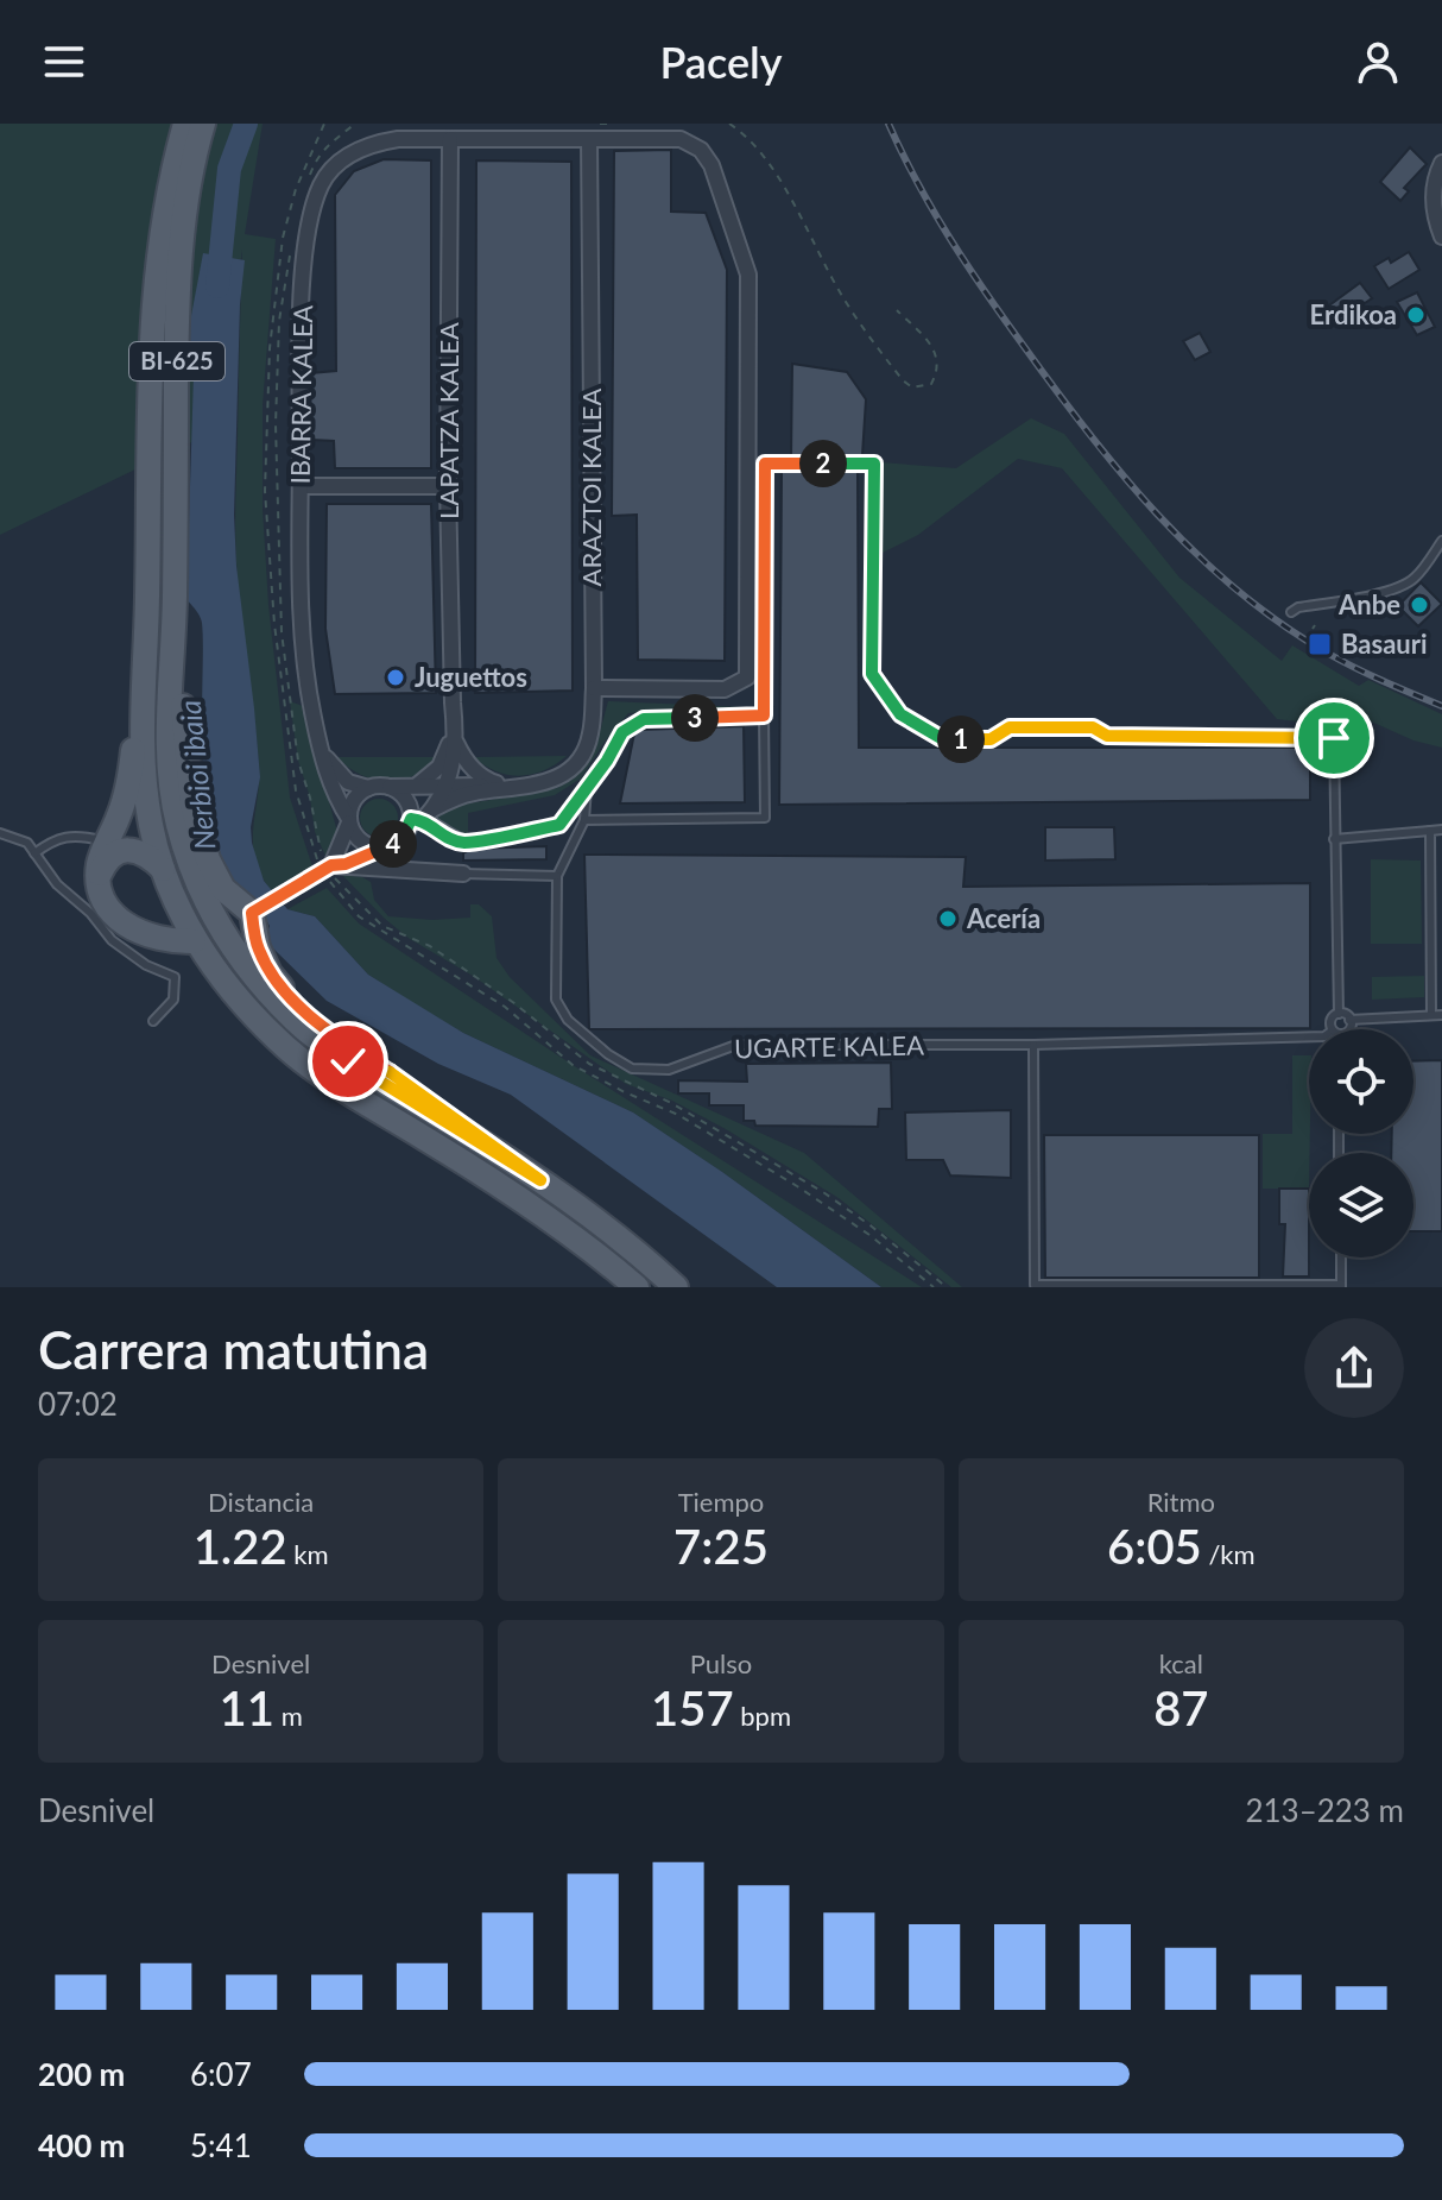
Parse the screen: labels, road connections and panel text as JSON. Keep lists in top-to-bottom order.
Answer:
{
  "streets": {
    "main road": ["BI-625"],
    "street": ["IBARRA KALEA", "LAPATZA KALEA", "ARAZTOI KALEA"],
    "lane": ["UGARTE KALEA"]
  },
  "crossings": [
    ["IBARRA KALEA", "LAPATZA KALEA"],
    ["IBARRA KALEA", "ARAZTOI KALEA"]
  ],
  "water": ["Nerbioi ibaia"],
  "places": {
    "other": [
      "Erdikoa",
      "Anbe",
      "Juguettos",
      "Acería"
    ],
    "transit": ["Basauri"]
  },
  "page": {
    "header": "Pacely",
    "pins": [
      "2",
      "3",
      "1",
      "4"
    ],
    "heading": ["Carrera matutina", "07:02"],
    "stats": [
      ["Distancia", "1.22 km"],
      ["Tiempo", "7:25"],
      ["Ritmo", "6:05 /km"],
      ["Desnivel", "11 m"],
      ["Pulso", "157 bpm"],
      ["kcal", "87"]
    ],
    "chart": ["Desnivel", "213–223 m"],
    "list": [
      {
        "name": "200 m",
        "note": "6:07"
      },
      {
        "name": "400 m",
        "note": "5:41"
      }
    ]
  }
}
